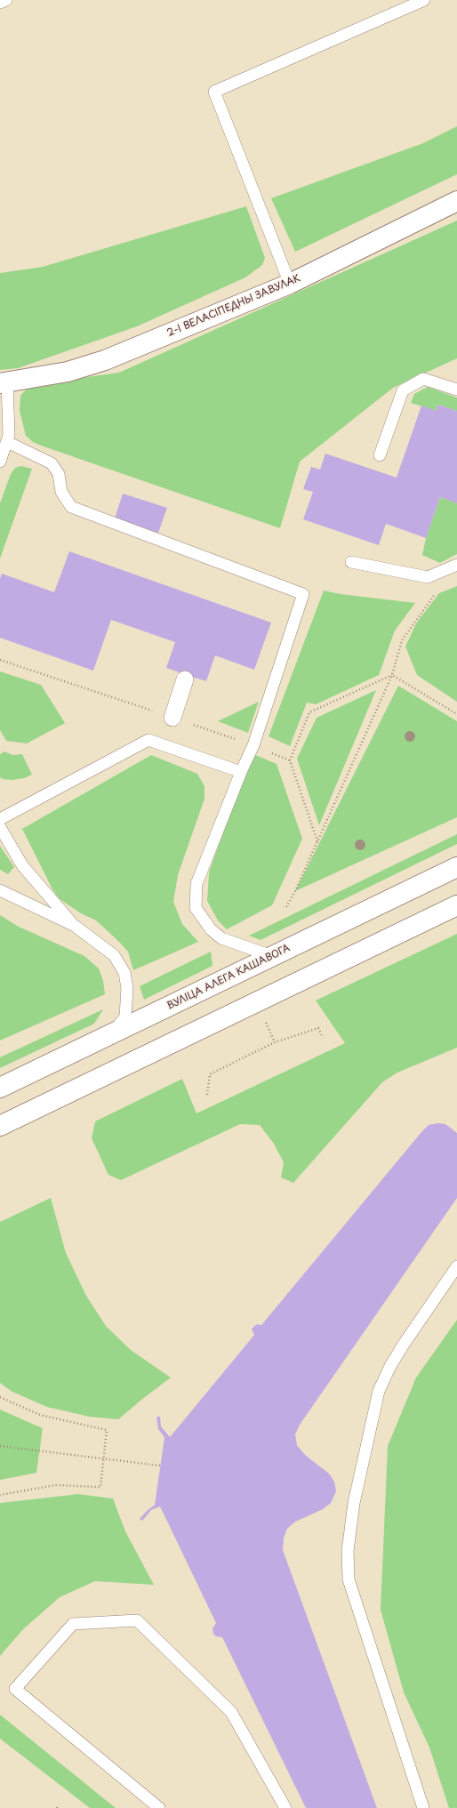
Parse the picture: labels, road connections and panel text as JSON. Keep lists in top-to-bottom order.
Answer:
{
  "streets": {
    "main road": ["2-І ВЕЛАСІПЕДНЫ ЗАВУЛАК", "ВУЛІЦА АЛЕГА КАШАВОГА"]
  }
}
